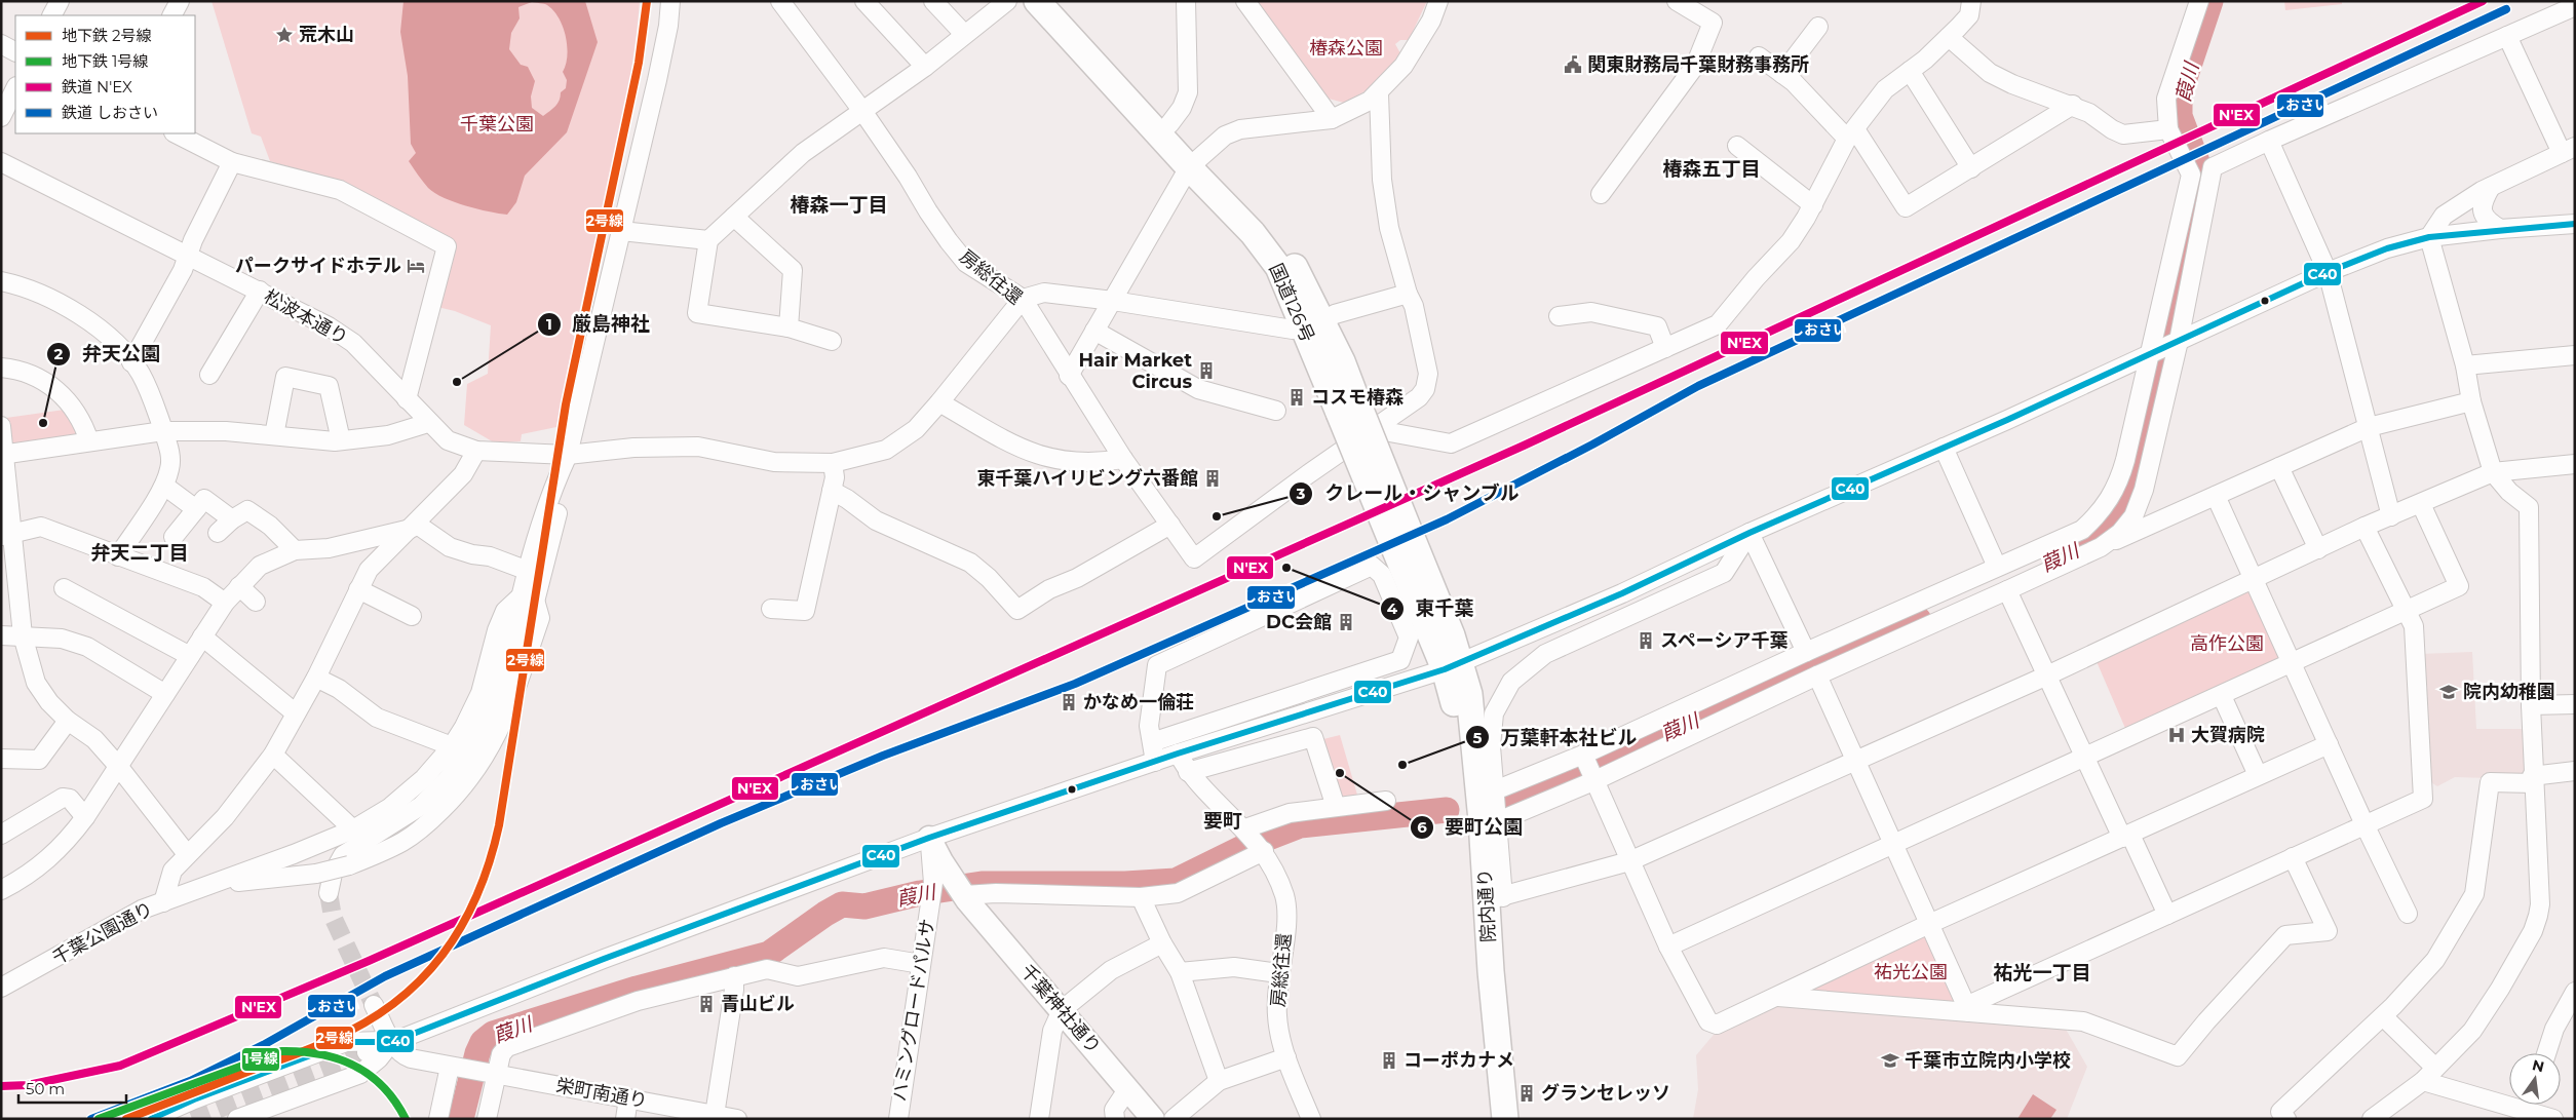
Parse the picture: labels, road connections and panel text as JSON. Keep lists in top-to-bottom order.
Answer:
{
  "streets": {
    "highway": ["国道126号", "院内通り"],
    "main road": ["千葉神社通り"],
    "street": [
      "房総往還",
      "松波本通り",
      "千葉公園通り",
      "ハミングロードパルサ",
      "栄町南通り"
    ]
  },
  "crossings": [
    ["房総往還", "松波本通り"],
    ["国道126号", "院内通り"],
    ["千葉神社通り", "ハミングロードパルサ"]
  ],
  "districts": [
    "椿森五丁目",
    "椿森一丁目",
    "弁天二丁目",
    "要町",
    "祐光一丁目"
  ],
  "water": ["葭川"],
  "parks": [
    "椿森公園",
    "千葉公園",
    "高作公園",
    "祐光公園"
  ],
  "places": {
    "place": ["荒木山"],
    "public building": ["関東財務局千葉財務事務所"],
    "hotel": ["パークサイドホテル"],
    "building": [
      "Hair Market Circus",
      "コスモ椿森",
      "東千葉ハイリビング六番館",
      "DC会館",
      "スペーシア千葉",
      "かなめ一倫荘",
      "青山ビル",
      "コーポカナメ",
      "グランセレッソ"
    ],
    "other": [
      "厳島神社",
      "弁天公園",
      "クレール・シャンブル",
      "東千葉",
      "万葉軒本社ビル",
      "要町公園"
    ],
    "school or university": ["院内幼稚園", "千葉市立院内小学校"],
    "hospital": ["大賀病院"]
  },
  "lines": [
    "metro line 2号線",
    "rail line N'EX",
    "rail line しおさい",
    "transit line C40",
    "metro line 1号線"
  ],
  "legend": [
    "地下鉄 2号線",
    "地下鉄 1号線",
    "鉄道 N'EX",
    "鉄道 しおさい"
  ],
  "scale_bar": "50 m",
  "north": "top"
}
